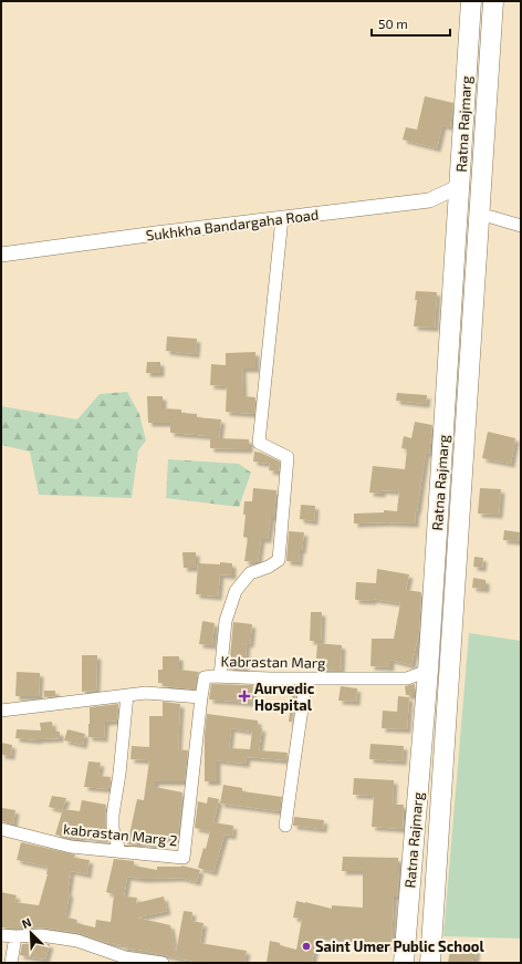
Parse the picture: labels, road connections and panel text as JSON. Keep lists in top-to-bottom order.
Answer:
{
  "streets": {
    "highway": ["Ratna Rajmarg"],
    "street": ["Sukhkha Bandargaha Road", "Kabrastan Marg", "kabrastan Marg 2"]
  },
  "crossings": [
    ["Ratna Rajmarg", "Sukhkha Bandargaha Road"],
    ["Ratna Rajmarg", "Kabrastan Marg"],
    ["Kabrastan Marg", "kabrastan Marg 2"]
  ],
  "places": {
    "health": ["Aurvedic Hospital"],
    "other": ["Saint Umer Public School"]
  },
  "scale_bar": "50 m",
  "north": "top left"
}
